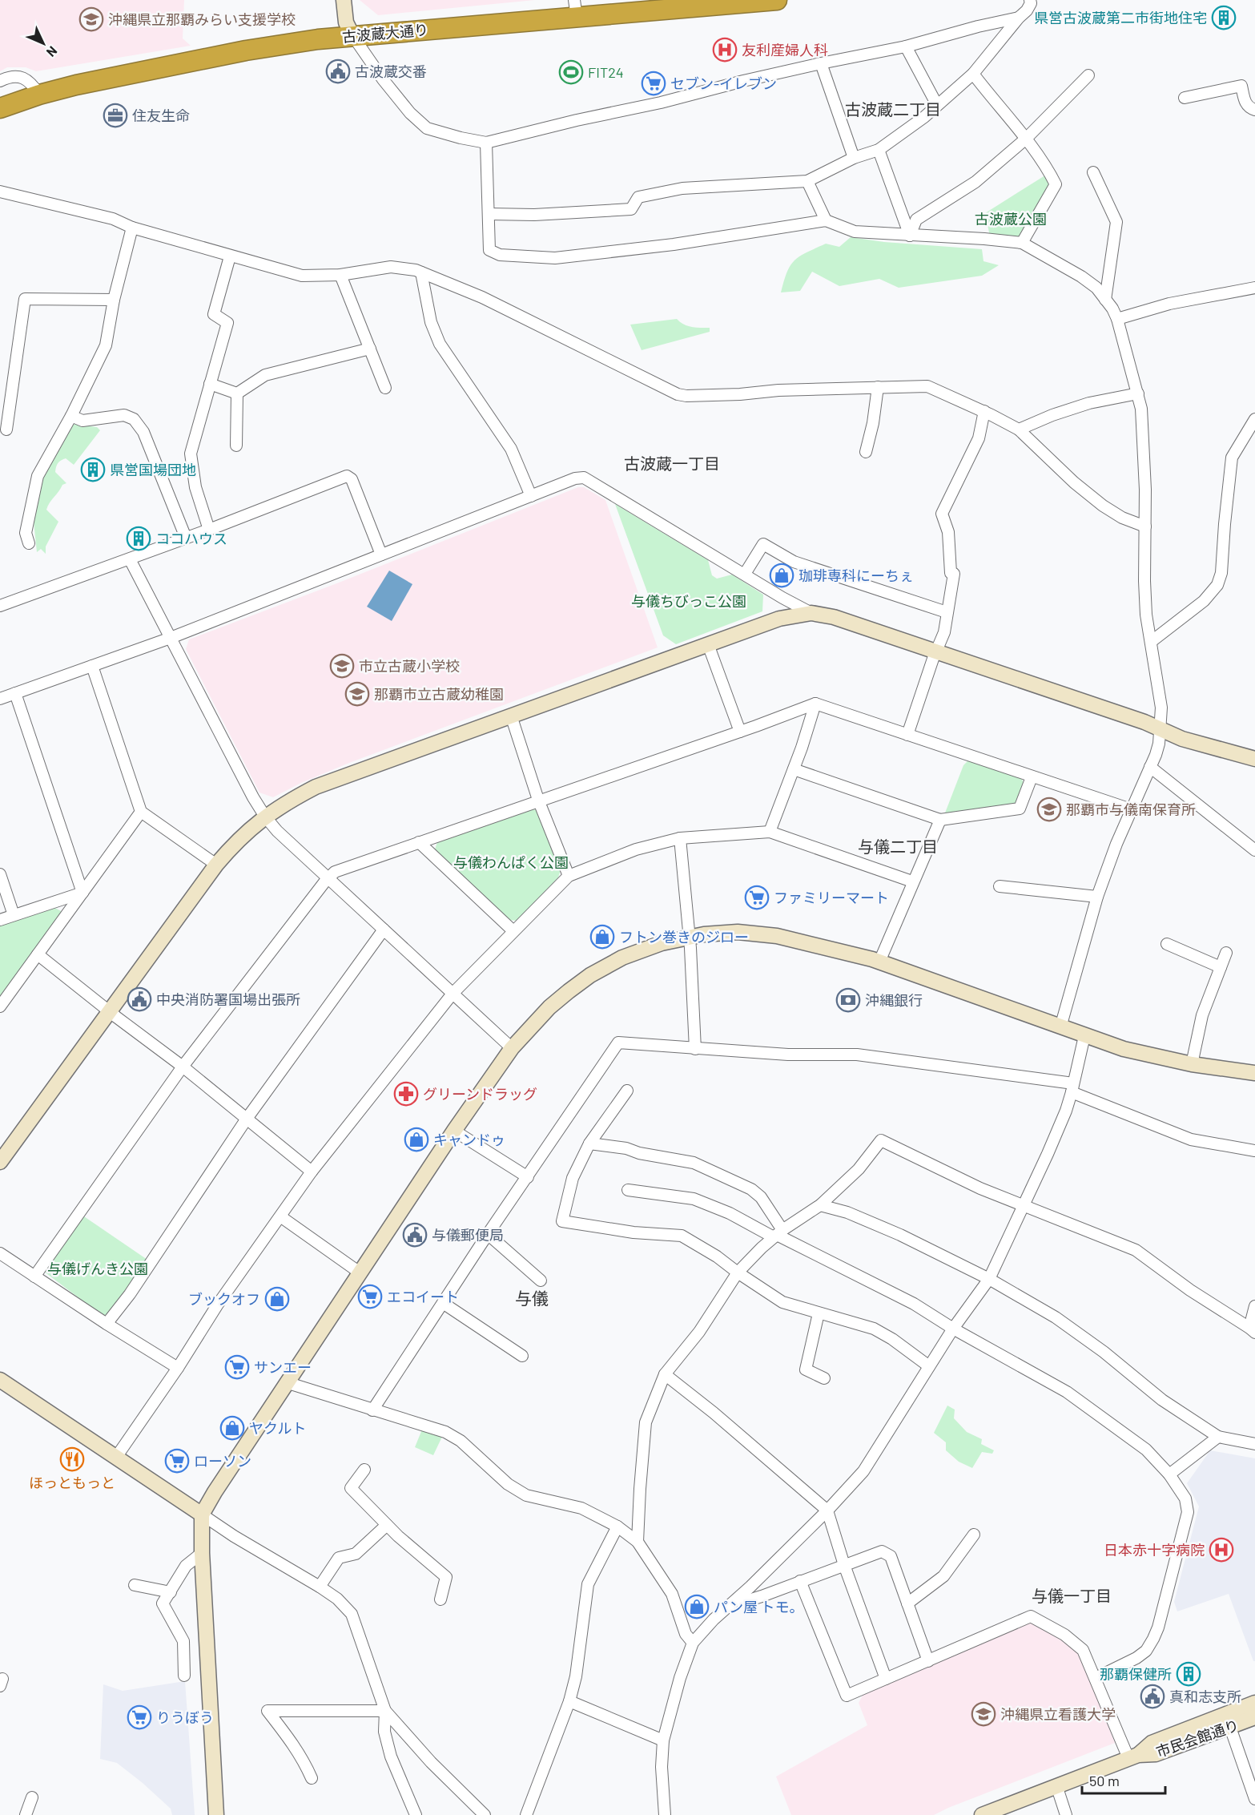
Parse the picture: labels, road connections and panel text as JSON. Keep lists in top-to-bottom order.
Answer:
{
  "streets": {
    "highway": ["古波蔵大通り"],
    "street": ["市民会館通り"]
  },
  "districts": [
    "古波蔵二丁目",
    "古波蔵一丁目",
    "与儀二丁目",
    "与儀",
    "与儀一丁目"
  ],
  "parks": [
    "古波蔵公園",
    "与儀ちびっこ公園",
    "与儀わんぱく公園",
    "与儀げんき公園"
  ],
  "places": {
    "building": [
      "県営古波蔵第二市街地住宅",
      "県営国場団地",
      "ココハウス",
      "那覇保健所"
    ],
    "school or university": [
      "沖縄県立那覇みらい支援学校",
      "市立古蔵小学校",
      "那覇市立古蔵幼稚園",
      "那覇市与儀南保育所",
      "沖縄県立看護大学"
    ],
    "hospital": ["友利産婦人科", "日本赤十字病院"],
    "public building": [
      "古波蔵交番",
      "中央消防署国場出張所",
      "与儀郵便局",
      "真和志支所"
    ],
    "sports": ["FIT24"],
    "supermarket": [
      "セブン-イレブン",
      "ファミリーマート",
      "エコイート",
      "サンエー",
      "ローソン",
      "りうぼう"
    ],
    "office": ["住友生命"],
    "shop": [
      "珈琲専科にーちぇ",
      "フトン巻きのジロー",
      "キャンドゥ",
      "ブックオフ",
      "ヤクルト",
      "パン屋 トモ。"
    ],
    "bank": ["沖縄銀行"],
    "pharmacy": ["グリーンドラッグ"],
    "restaurant": ["ほっともっと"]
  },
  "scale_bar": "50 m",
  "north": "bottom right"
}
